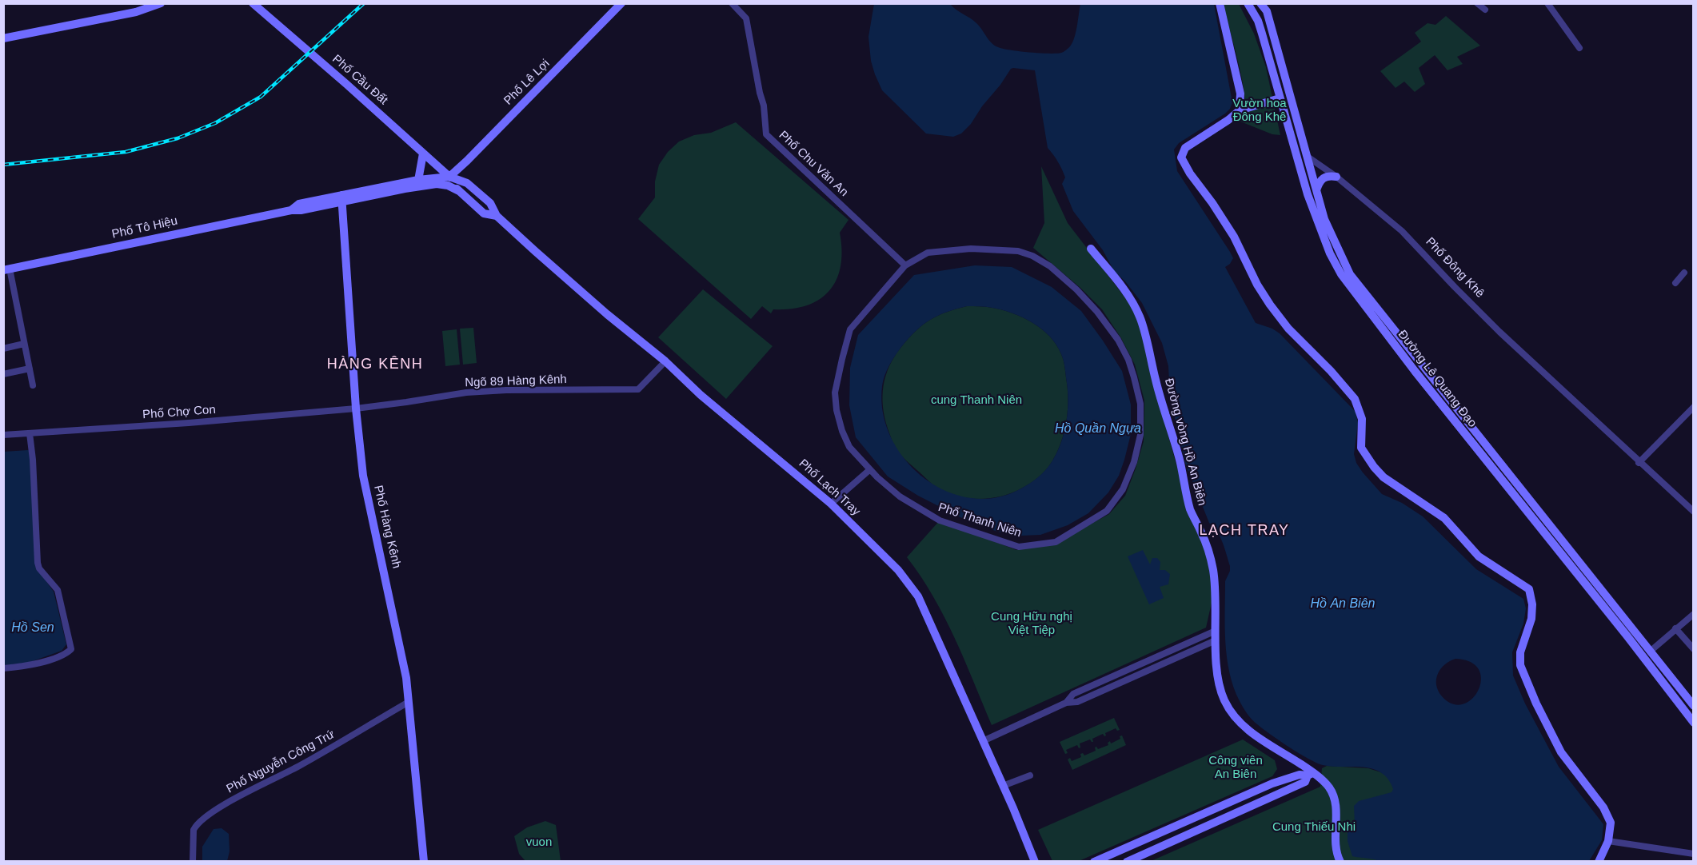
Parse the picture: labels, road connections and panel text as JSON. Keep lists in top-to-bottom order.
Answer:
{
  "streets": {
    "street": [
      "Phố Cầu Đất",
      "Phố Lê Lợi",
      "Phố Chu Văn An",
      "Phố Tô Hiệu",
      "Phố Đông Khê",
      "Đường Lê Quang Đạo",
      "Ngõ 89 Hàng Kênh",
      "Phố Chợ Con",
      "Đường vòng Hồ An Biên",
      "Phố Lạch Tray",
      "Phố Thanh Niên",
      "Phố Hàng Kênh",
      "Phố Nguyễn Công Trứ"
    ]
  },
  "crossings": [
    ["Phố Cầu Đất", "Phố Lê Lợi"],
    ["Phố Cầu Đất", "Phố Tô Hiệu"],
    ["Phố Cầu Đất", "Phố Lạch Tray"],
    ["Phố Lê Lợi", "Phố Tô Hiệu"],
    ["Phố Lê Lợi", "Phố Lạch Tray"],
    ["Phố Chu Văn An", "Phố Thanh Niên"],
    ["Phố Tô Hiệu", "Phố Lạch Tray"],
    ["Phố Tô Hiệu", "Phố Hàng Kênh"],
    ["Phố Đông Khê", "Đường Lê Quang Đạo"],
    ["Ngõ 89 Hàng Kênh", "Phố Chợ Con"],
    ["Ngõ 89 Hàng Kênh", "Phố Lạch Tray"],
    ["Ngõ 89 Hàng Kênh", "Phố Hàng Kênh"],
    ["Phố Chợ Con", "Phố Hàng Kênh"],
    ["Phố Hàng Kênh", "Phố Nguyễn Công Trứ"]
  ],
  "districts": ["HÀNG KÊNH", "LẠCH TRAY"],
  "water": ["Hồ Quần Ngựa", "Hồ An Biên", "Hồ Sen"],
  "parks": [
    "Vườn hoa Đông Khê",
    "cung Thanh Niên",
    "Cung Hữu nghị Việt Tiệp",
    "Công viên An Biên",
    "Cung Thiếu Nhi",
    "vuon"
  ]
}
